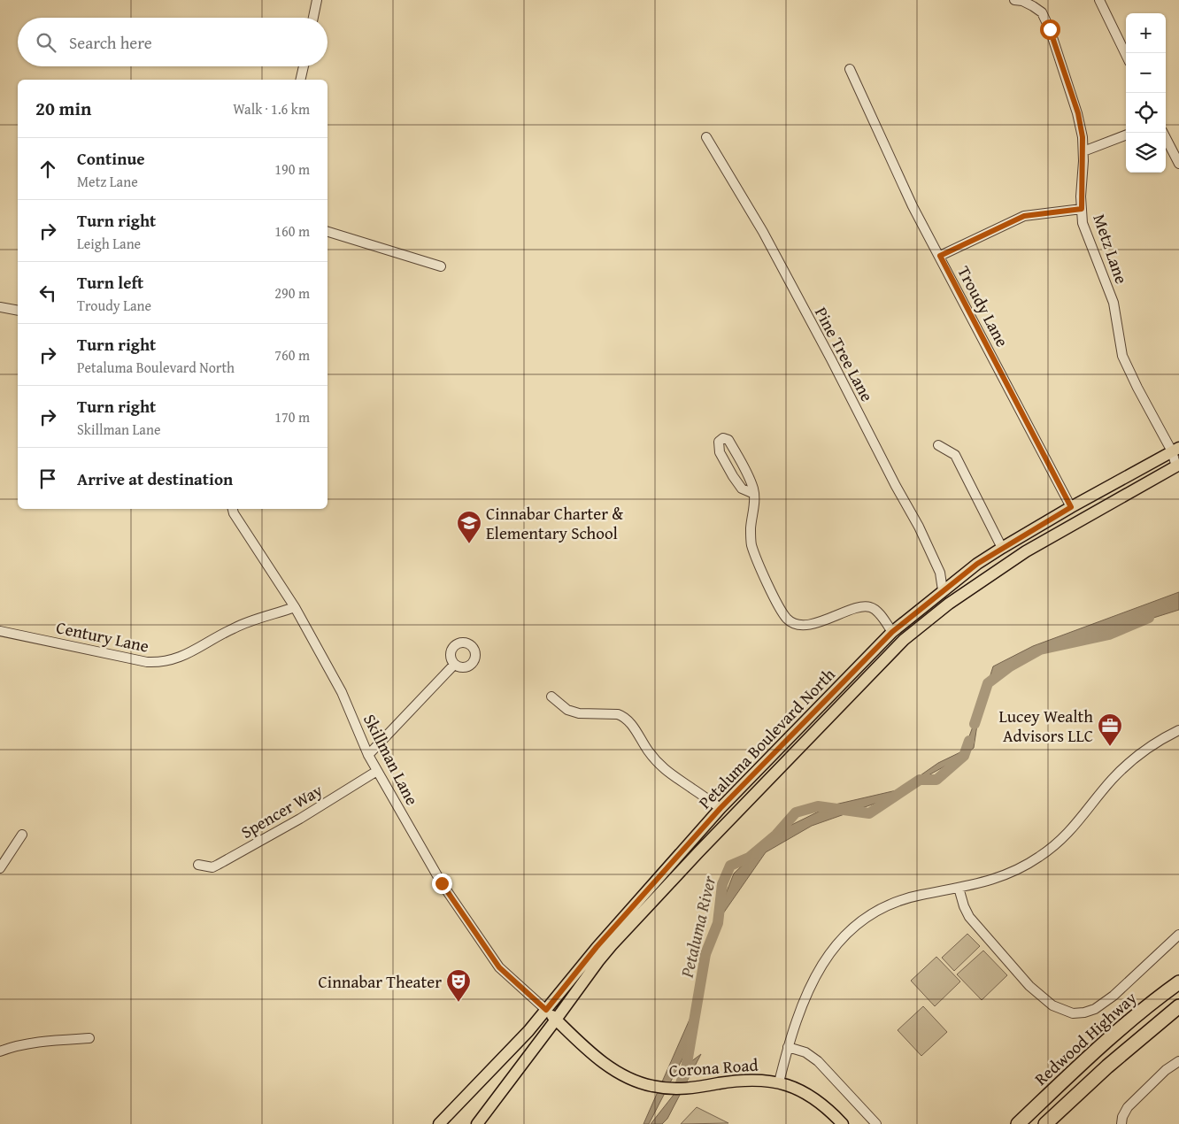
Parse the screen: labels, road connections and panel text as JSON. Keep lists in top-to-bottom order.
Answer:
{
  "streets": {
    "highway": ["Redwood Highway"],
    "main road": ["Petaluma Boulevard North", "Corona Road"],
    "street": [
      "Metz Lane",
      "Troudy Lane",
      "Pine Tree Lane",
      "Century Lane",
      "Skillman Lane",
      "Spencer Way"
    ]
  },
  "crossings": [
    ["Metz Lane", "Petaluma Boulevard North"],
    ["Troudy Lane", "Petaluma Boulevard North"],
    ["Pine Tree Lane", "Petaluma Boulevard North"],
    ["Century Lane", "Skillman Lane"],
    ["Petaluma Boulevard North", "Skillman Lane"],
    ["Petaluma Boulevard North", "Corona Road"],
    ["Skillman Lane", "Spencer Way"],
    ["Skillman Lane", "Corona Road"]
  ],
  "water": ["Petaluma River"],
  "places": {
    "school or university": ["Cinnabar Charter & Elementary School"],
    "office": ["Lucey Wealth Advisors LLC"],
    "theatre": ["Cinnabar Theater"]
  },
  "page": {
    "map_buttons": ["+", "−"],
    "search": "Search here",
    "heading": ["20 min", "Walk · 1.6 km"],
    "list": [
      ["Continue", "Metz Lane", "190 m"],
      ["Turn right", "Leigh Lane", "160 m"],
      ["Turn left", "Troudy Lane", "290 m"],
      ["Turn right", "Petaluma Boulevard North", "760 m"],
      ["Turn right", "Skillman Lane", "170 m"],
      "Arrive at destination"
    ]
  }
}
